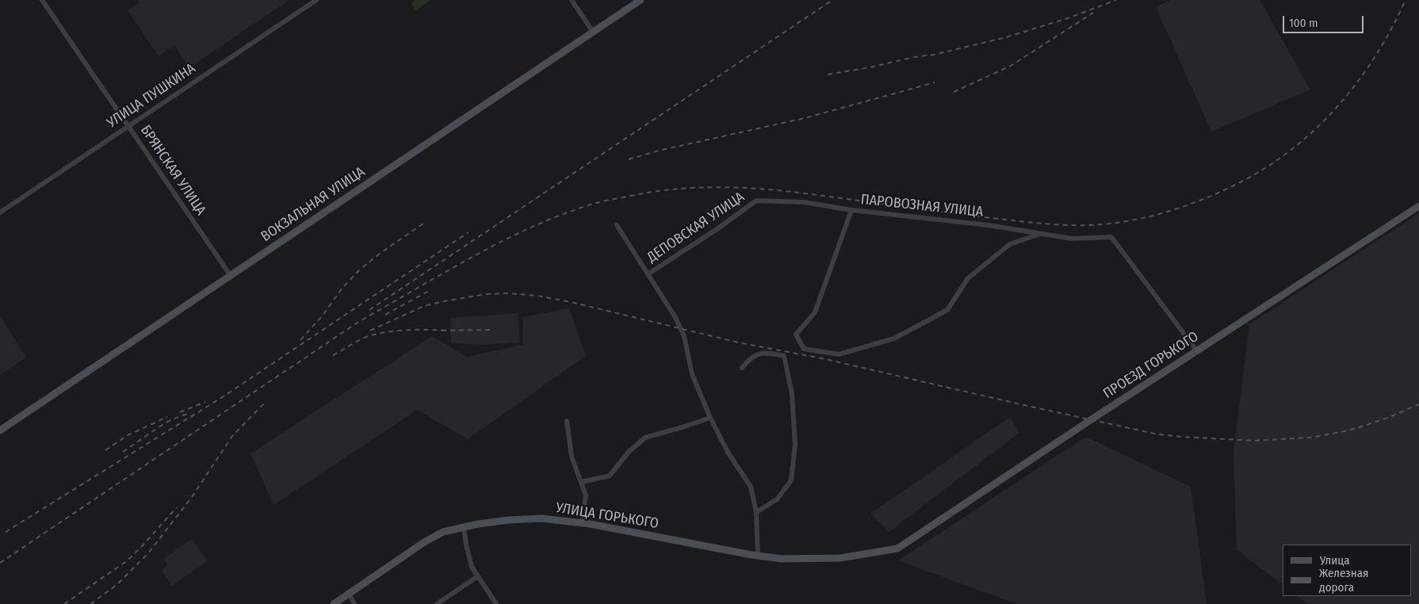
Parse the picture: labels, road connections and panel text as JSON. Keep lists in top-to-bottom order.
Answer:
{
  "streets": {
    "main road": ["ВОКЗАЛЬНАЯ УЛИЦА", "ПРОЕЗД ГОРЬКОГО", "УЛИЦА ГОРЬКОГО"],
    "street": [
      "УЛИЦА ПУШКИНА",
      "БРЯНСКАЯ УЛИЦА",
      "ПАРОВОЗНАЯ УЛИЦА",
      "ДЕПОВСКАЯ УЛИЦА"
    ]
  },
  "crossings": [
    ["УЛИЦА ПУШКИНА", "БРЯНСКАЯ УЛИЦА"],
    ["БРЯНСКАЯ УЛИЦА", "ВОКЗАЛЬНАЯ УЛИЦА"],
    ["ПАРОВОЗНАЯ УЛИЦА", "ДЕПОВСКАЯ УЛИЦА"],
    ["ПАРОВОЗНАЯ УЛИЦА", "ПРОЕЗД ГОРЬКОГО"],
    ["ПРОЕЗД ГОРЬКОГО", "УЛИЦА ГОРЬКОГО"]
  ],
  "legend": ["Улица", "Железная дорога"],
  "scale_bar": "100 m"
}
